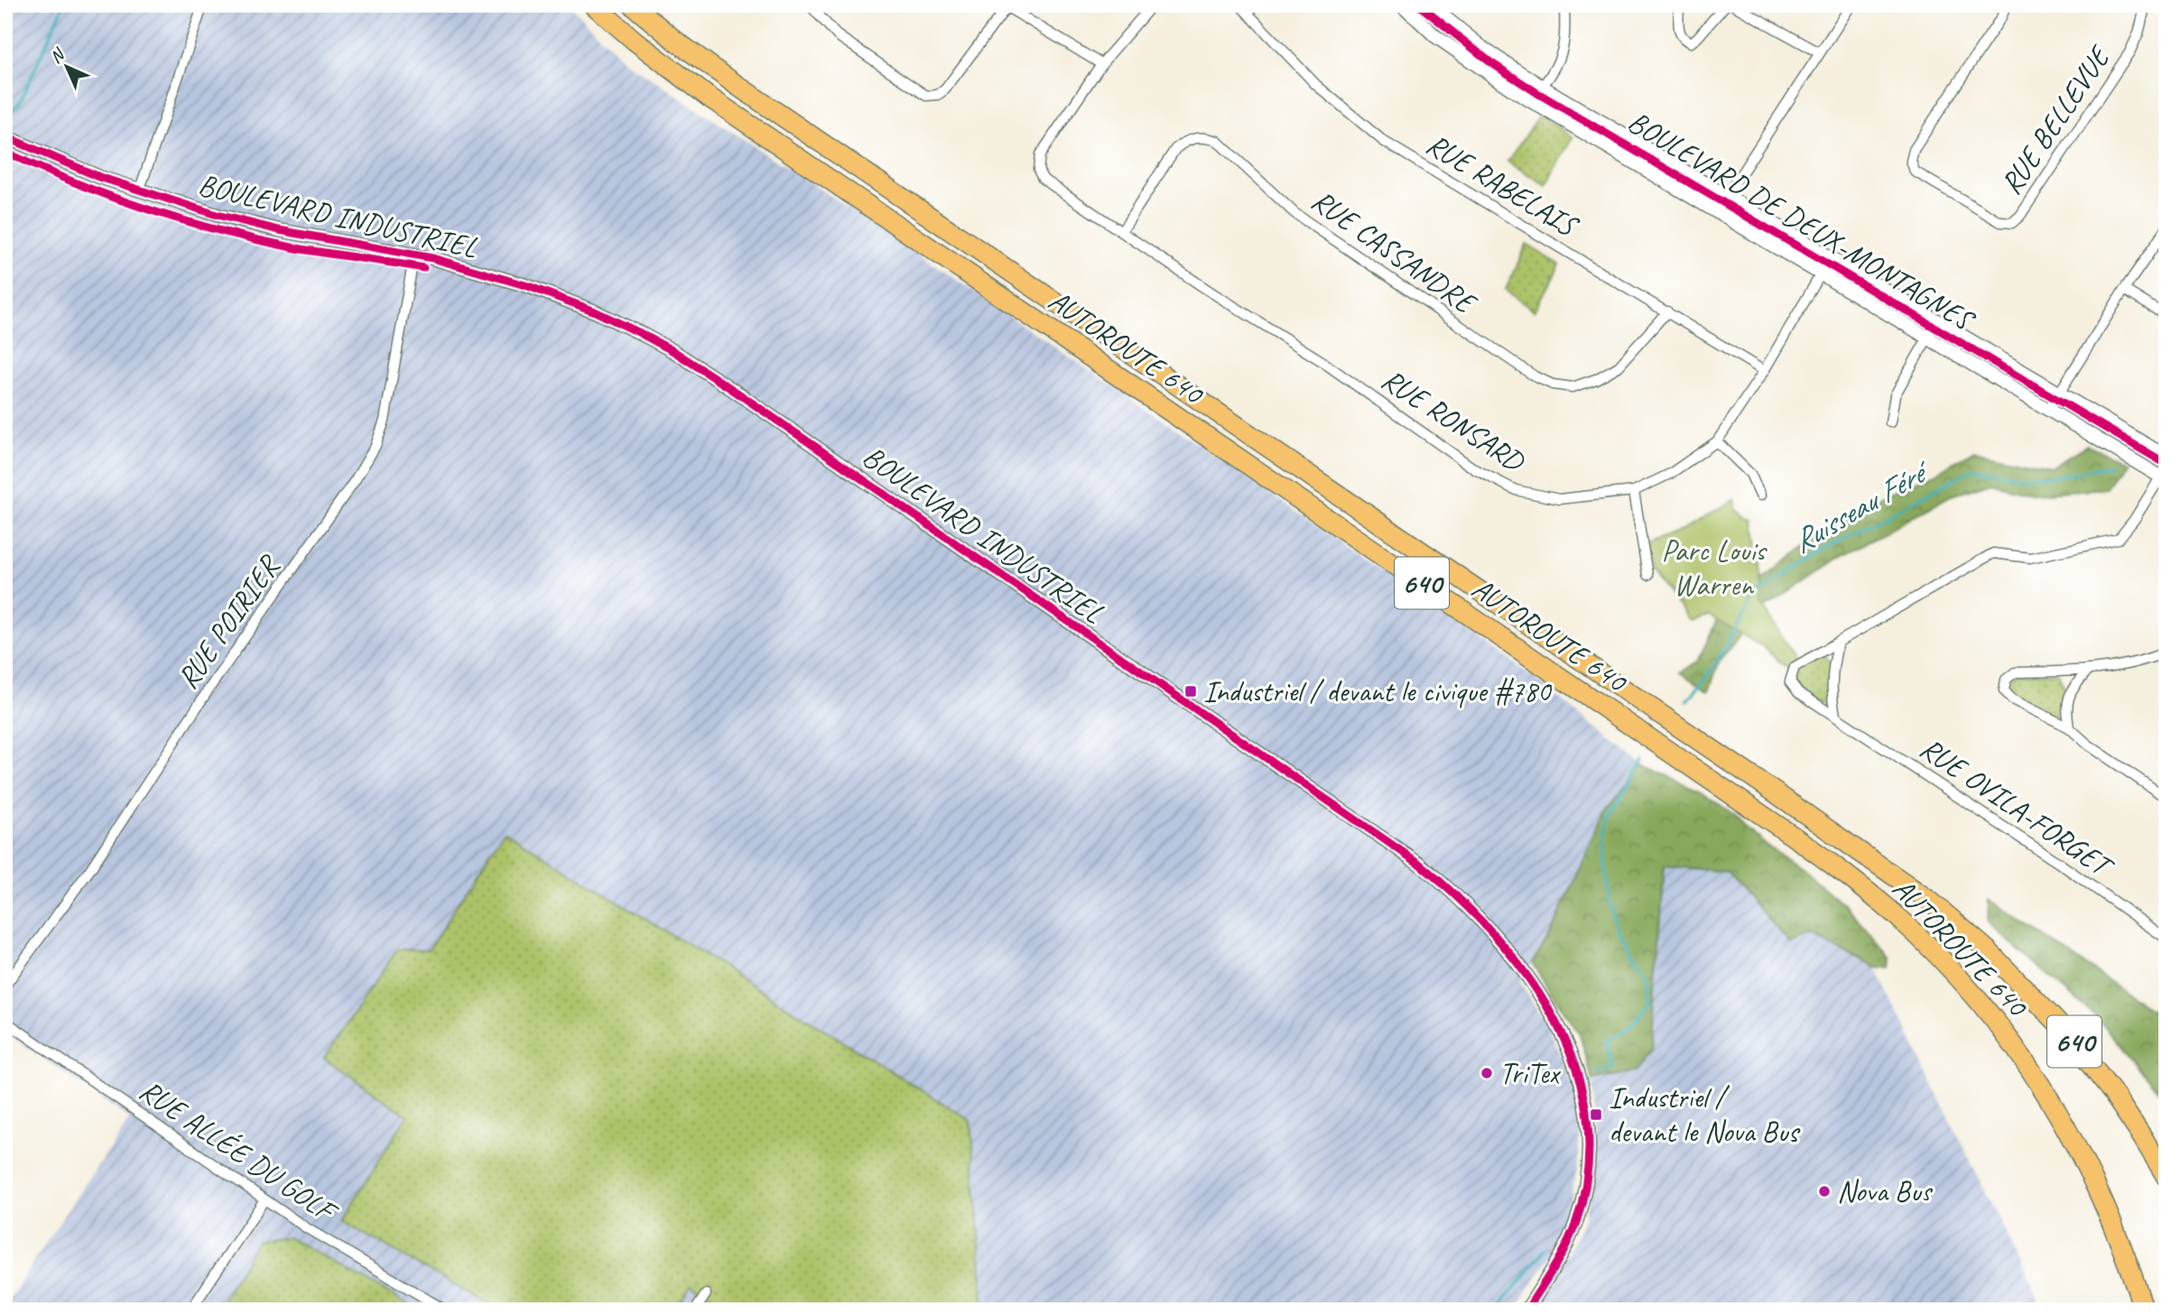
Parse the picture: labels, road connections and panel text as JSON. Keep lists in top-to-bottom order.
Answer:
{
  "streets": {
    "highway": ["AUTOROUTE 640", "640"],
    "street": [
      "RUE BELLEVUE",
      "RUE RABELAIS",
      "BOULEVARD INDUSTRIEL",
      "BOULEVARD DE DEUX-MONTAGNES",
      "RUE CASSANDRE",
      "RUE RONSARD",
      "RUE POIRIER",
      "RUE OVILA-FORGET",
      "RUE ALLÉE DU GOLF"
    ]
  },
  "crossings": [
    ["RUE RABELAIS", "RUE CASSANDRE"],
    ["RUE RABELAIS", "RUE RONSARD"],
    ["BOULEVARD INDUSTRIEL", "RUE POIRIER"],
    ["BOULEVARD DE DEUX-MONTAGNES", "RUE RONSARD"],
    ["BOULEVARD DE DEUX-MONTAGNES", "RUE OVILA-FORGET"],
    ["RUE CASSANDRE", "RUE RONSARD"]
  ],
  "water": ["Ruisseau Féré"],
  "parks": ["Parc Louis Warren"],
  "places": {
    "transit": ["Industriel / devant le civique #780", "Industriel / devant le Nova Bus"],
    "other": ["TriTex", "Nova Bus"]
  },
  "north": "top left"
}
